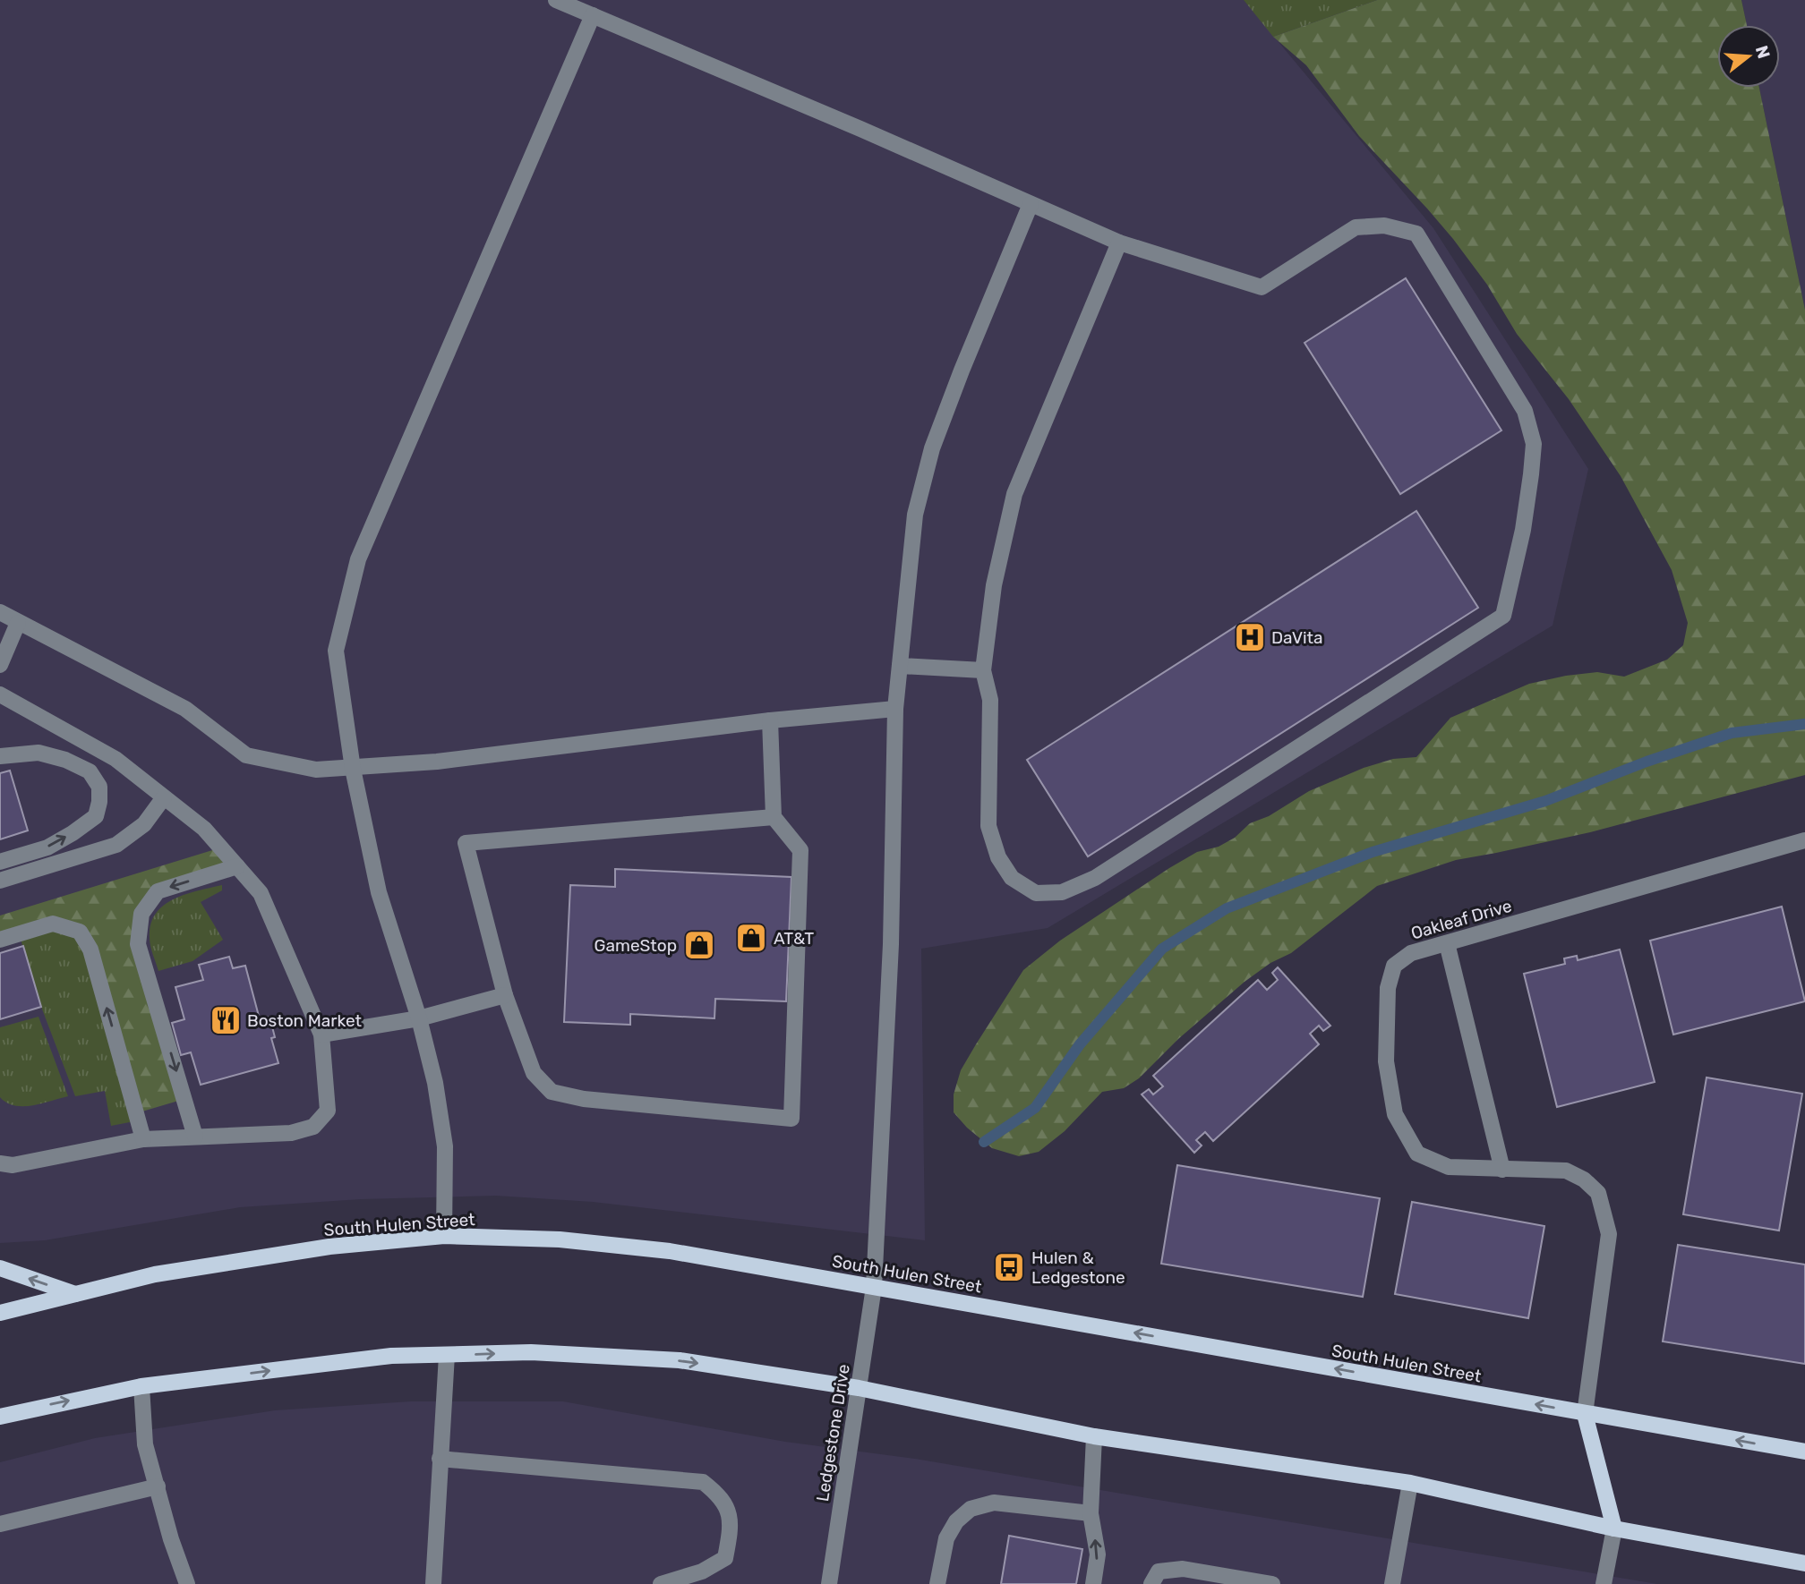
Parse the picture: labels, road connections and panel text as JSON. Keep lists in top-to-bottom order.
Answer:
{
  "streets": {
    "main road": ["South Hulen Street"],
    "street": ["Oakleaf Drive", "Ledgestone Drive"]
  },
  "crossings": [
    ["Oakleaf Drive", "South Hulen Street"],
    ["South Hulen Street", "Ledgestone Drive"]
  ],
  "places": {
    "hospital": ["DaVita"],
    "shop": ["AT&T", "GameStop"],
    "restaurant": ["Boston Market"],
    "bus stop": ["Hulen & Ledgestone"]
  },
  "north": "right"
}
